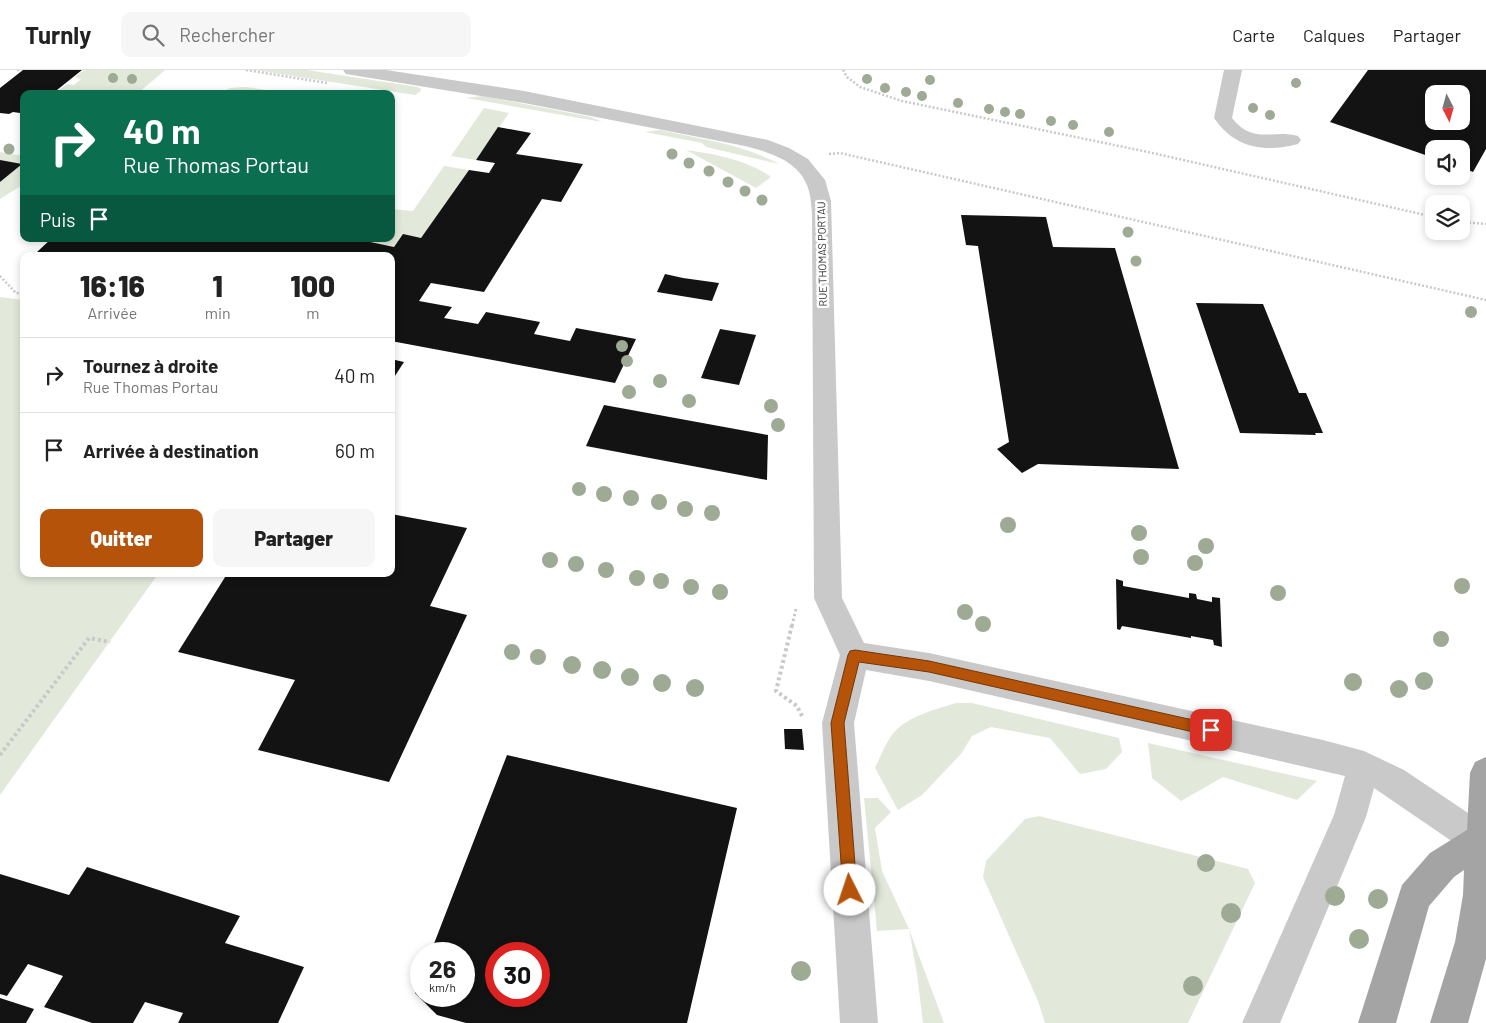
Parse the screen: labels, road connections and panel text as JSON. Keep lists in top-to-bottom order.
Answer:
{
  "streets": {
    "street": ["RUE THOMAS PORTAU"]
  },
  "north": "bottom",
  "page": {
    "header": "Turnly",
    "search": "Rechercher",
    "nav": ["Carte", "Calques", "Partager"],
    "turn": ["40 m", "Rue Thomas Portau"],
    "then": "Puis",
    "eta": [
      "16:16",
      "Arrivée",
      "1",
      "min",
      "100",
      "m"
    ],
    "list": [
      {
        "name": "Tournez à droite",
        "note": "Rue Thomas Portau",
        "value": "40 m"
      },
      {
        "name": "Arrivée à destination",
        "value": "60 m"
      }
    ],
    "buttons": ["Quitter", "Partager"],
    "speed": "26 km/h",
    "limit": "30"
  }
}
